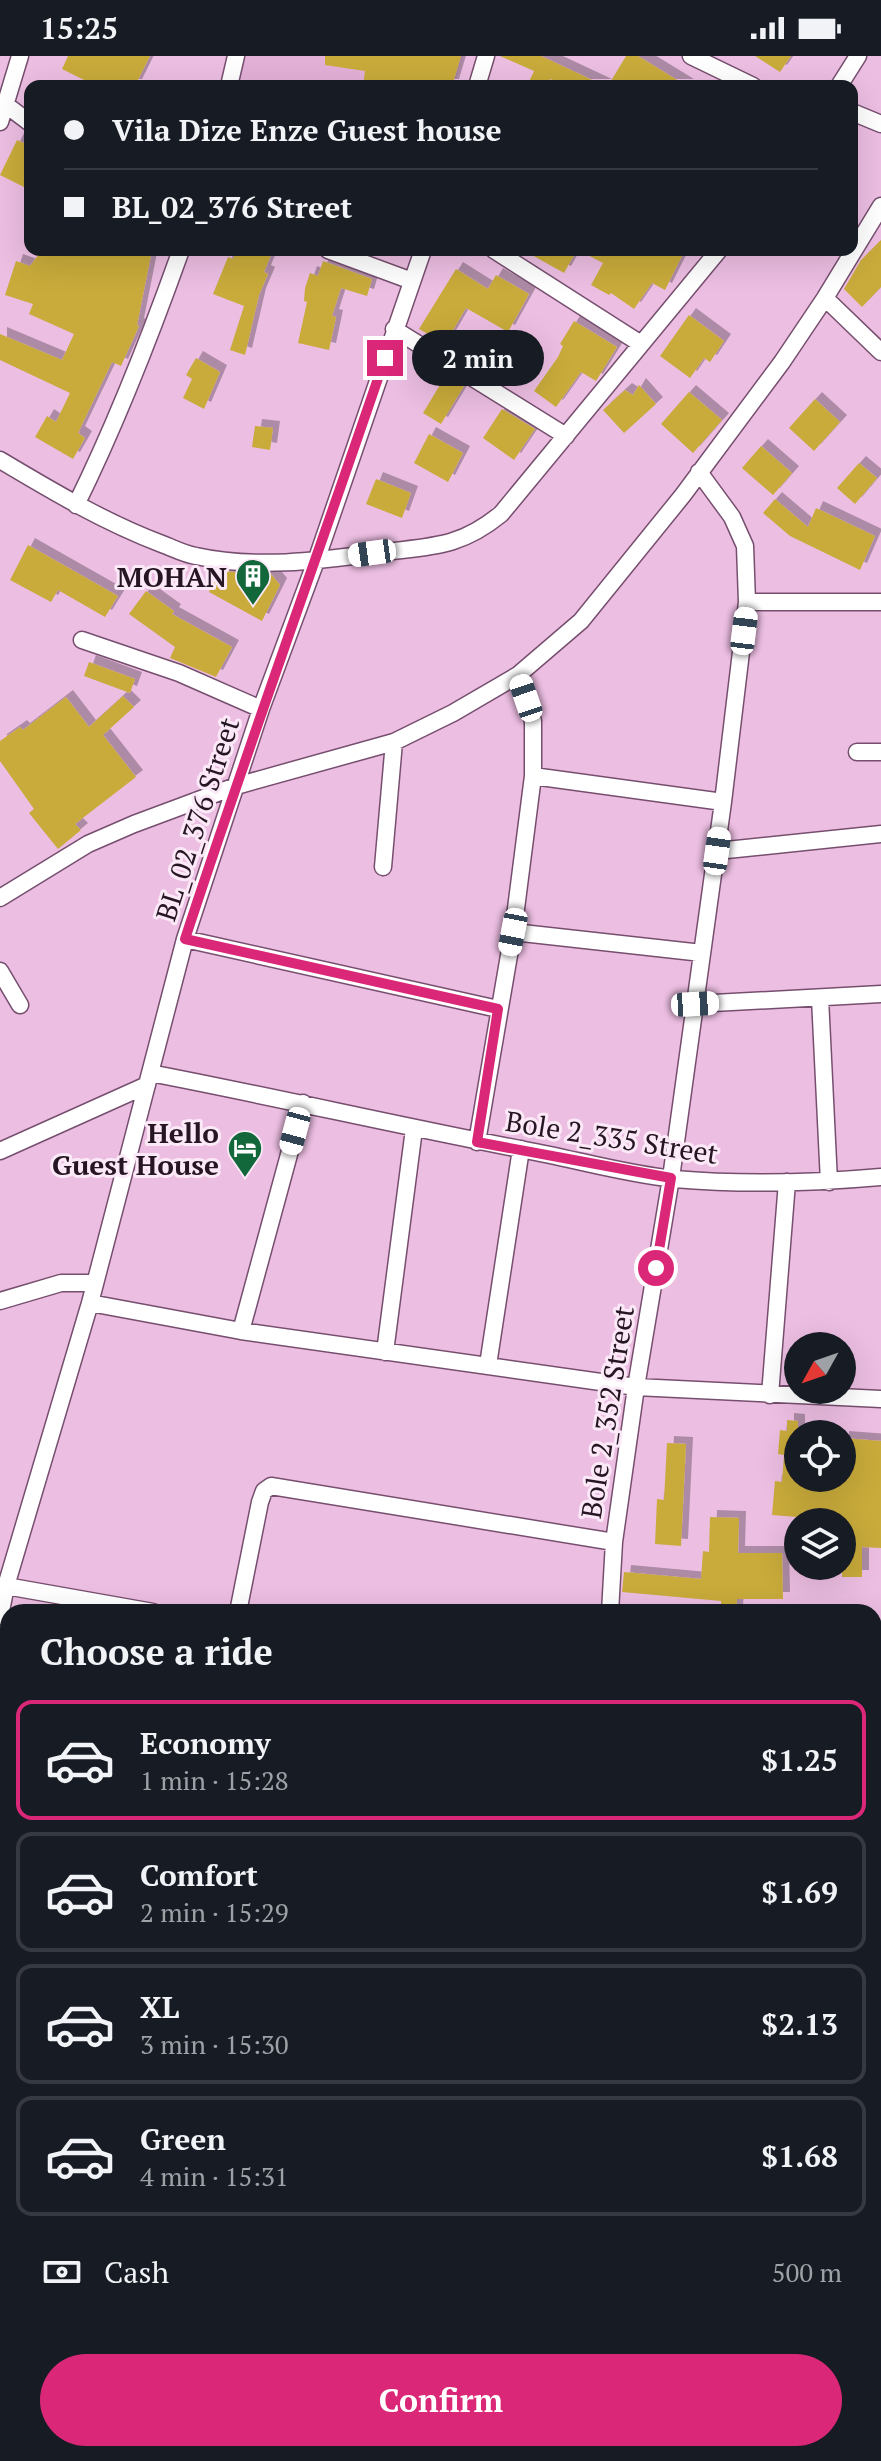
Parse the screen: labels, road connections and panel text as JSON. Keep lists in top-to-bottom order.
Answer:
{
  "streets": {
    "street": ["BL_02_376 Street", "Bole 2_335 Street", "Bole 2_352 Street"]
  },
  "crossings": [
    ["BL_02_376 Street", "Bole 2_335 Street"],
    ["Bole 2_335 Street", "Bole 2_352 Street"]
  ],
  "places": {
    "building": ["MOHAN"],
    "hotel": ["Hello Guest House"]
  },
  "north": "bottom left",
  "page": {
    "status": "15:25",
    "banner": ["Vila Dize Enze Guest house", "BL_02_376 Street"],
    "bubble": "2 min",
    "heading": "Choose a ride",
    "list": [
      {
        "name": "Economy",
        "note": "1 min · 15:28",
        "value": "$1.25"
      },
      {
        "name": "Comfort",
        "note": "2 min · 15:29",
        "value": "$1.69"
      },
      {
        "name": "XL",
        "note": "3 min · 15:30",
        "value": "$2.13"
      },
      {
        "name": "Green",
        "note": "4 min · 15:31",
        "value": "$1.68"
      }
    ],
    "pay": ["Cash", "500 m"],
    "buttons": "Confirm"
  }
}
